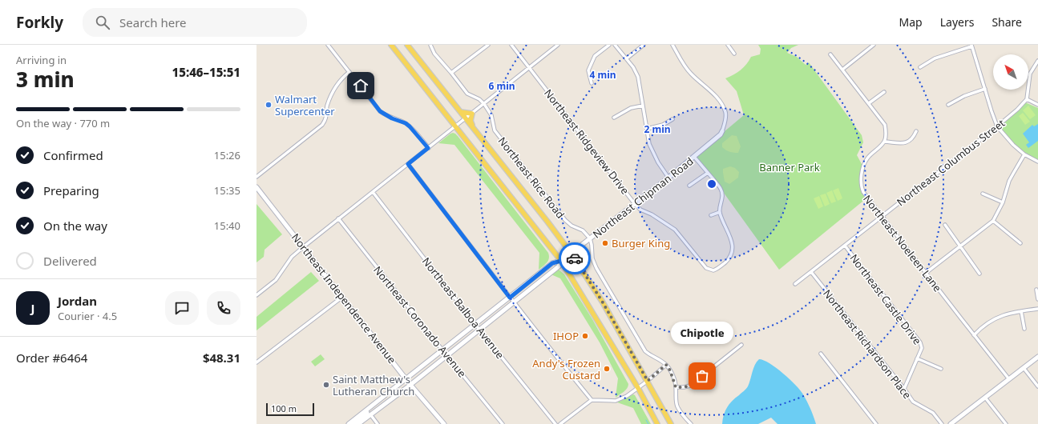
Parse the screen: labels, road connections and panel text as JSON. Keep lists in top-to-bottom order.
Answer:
{
  "streets": {
    "main road": ["Northeast Chipman Road", "Northeast Independence Avenue"],
    "street": [
      "Northeast Ridgeview Drive",
      "Northeast Columbus Street",
      "Northeast Rice Road",
      "Northeast Noeleen Lane",
      "Northeast Castle Drive",
      "Northeast Balboa Avenue",
      "Northeast Coronado Avenue",
      "Northeast Richardson Place"
    ]
  },
  "crossings": [
    ["Northeast Ridgeview Drive", "Northeast Chipman Road"],
    ["Northeast Columbus Street", "Northeast Noeleen Lane"],
    ["Northeast Columbus Street", "Northeast Castle Drive"],
    ["Northeast Columbus Street", "Northeast Richardson Place"],
    ["Northeast Rice Road", "Northeast Chipman Road"],
    ["Northeast Chipman Road", "Northeast Independence Avenue"],
    ["Northeast Chipman Road", "Northeast Balboa Avenue"],
    ["Northeast Chipman Road", "Northeast Coronado Avenue"],
    ["Northeast Castle Drive", "Northeast Richardson Place"]
  ],
  "parks": ["Banner Park"],
  "places": [
    "Walmart Supercenter",
    "Burger King",
    "IHOP",
    "Andy's Frozen Custard",
    "Chipotle",
    "Saint Matthew's Lutheran Church"
  ],
  "scale_bar": "100 m",
  "north": "top left",
  "page": {
    "header": "Forkly",
    "search": "Search here",
    "nav": ["Map", "Layers", "Share"],
    "heading": ["3 min", "Arriving in", "15:46–15:51"],
    "panel": [
      "Jordan",
      "Courier · 4.5",
      "Order #6464",
      "$48.31"
    ],
    "bar": "On the way · 770 m",
    "list": [
      ["Confirmed", "15:26"],
      ["Preparing", "15:35"],
      ["On the way", "15:40"],
      "Delivered"
    ],
    "round": "J",
    "bubble": "Chipotle",
    "scale": "100 m"
  },
  "rings": ["4 min", "6 min", "2 min"]
}
